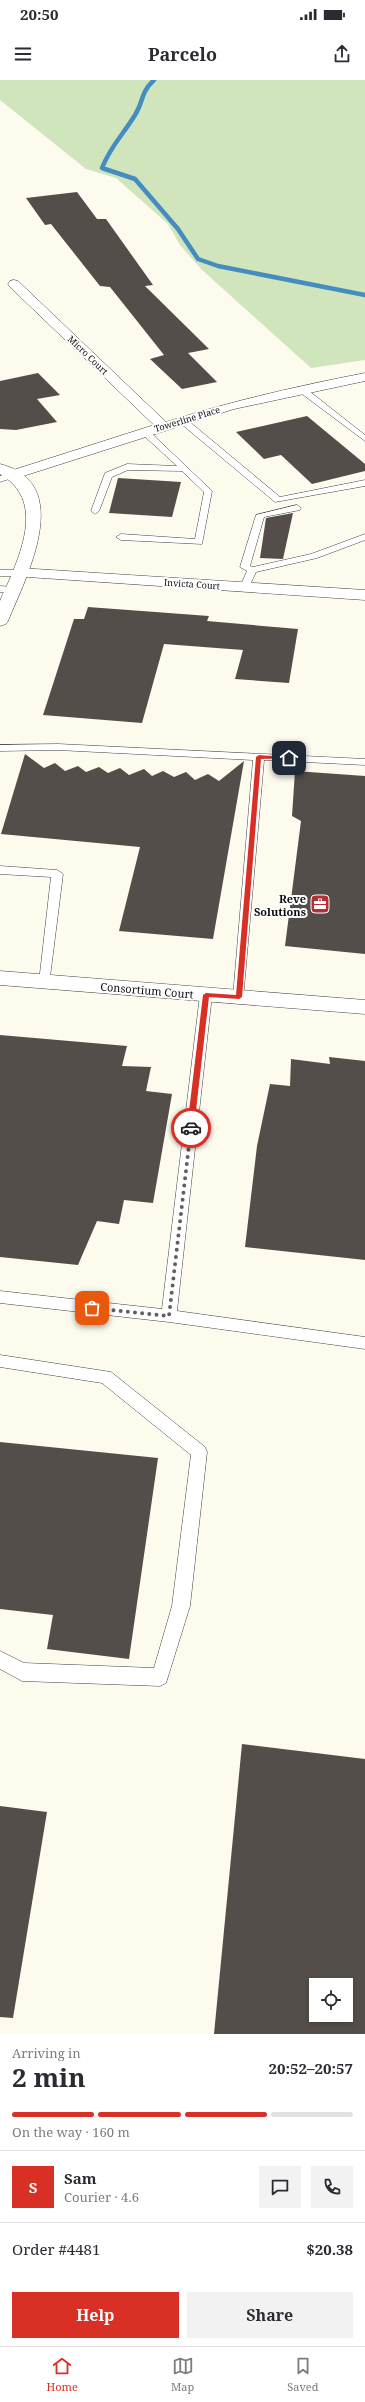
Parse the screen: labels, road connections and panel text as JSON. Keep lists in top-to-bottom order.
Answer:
{
  "streets": {
    "street": [
      "Micro Court",
      "Towerline Place",
      "Invicta Court",
      "Consortium Court"
    ]
  },
  "crossings": [
    ["Micro Court", "Towerline Place"]
  ],
  "places": {
    "office": ["Reve Solutions"]
  },
  "page": {
    "status": "20:50",
    "header": "Parcelo",
    "heading": ["2 min", "Arriving in", "20:52–20:57"],
    "panel": [
      "Sam",
      "Courier · 4.6",
      "Order #4481",
      "$20.38"
    ],
    "bar": "On the way · 160 m",
    "round": "S",
    "buttons": ["Help", "Share"],
    "tabs": ["Home", "Map", "Saved"]
  }
}
